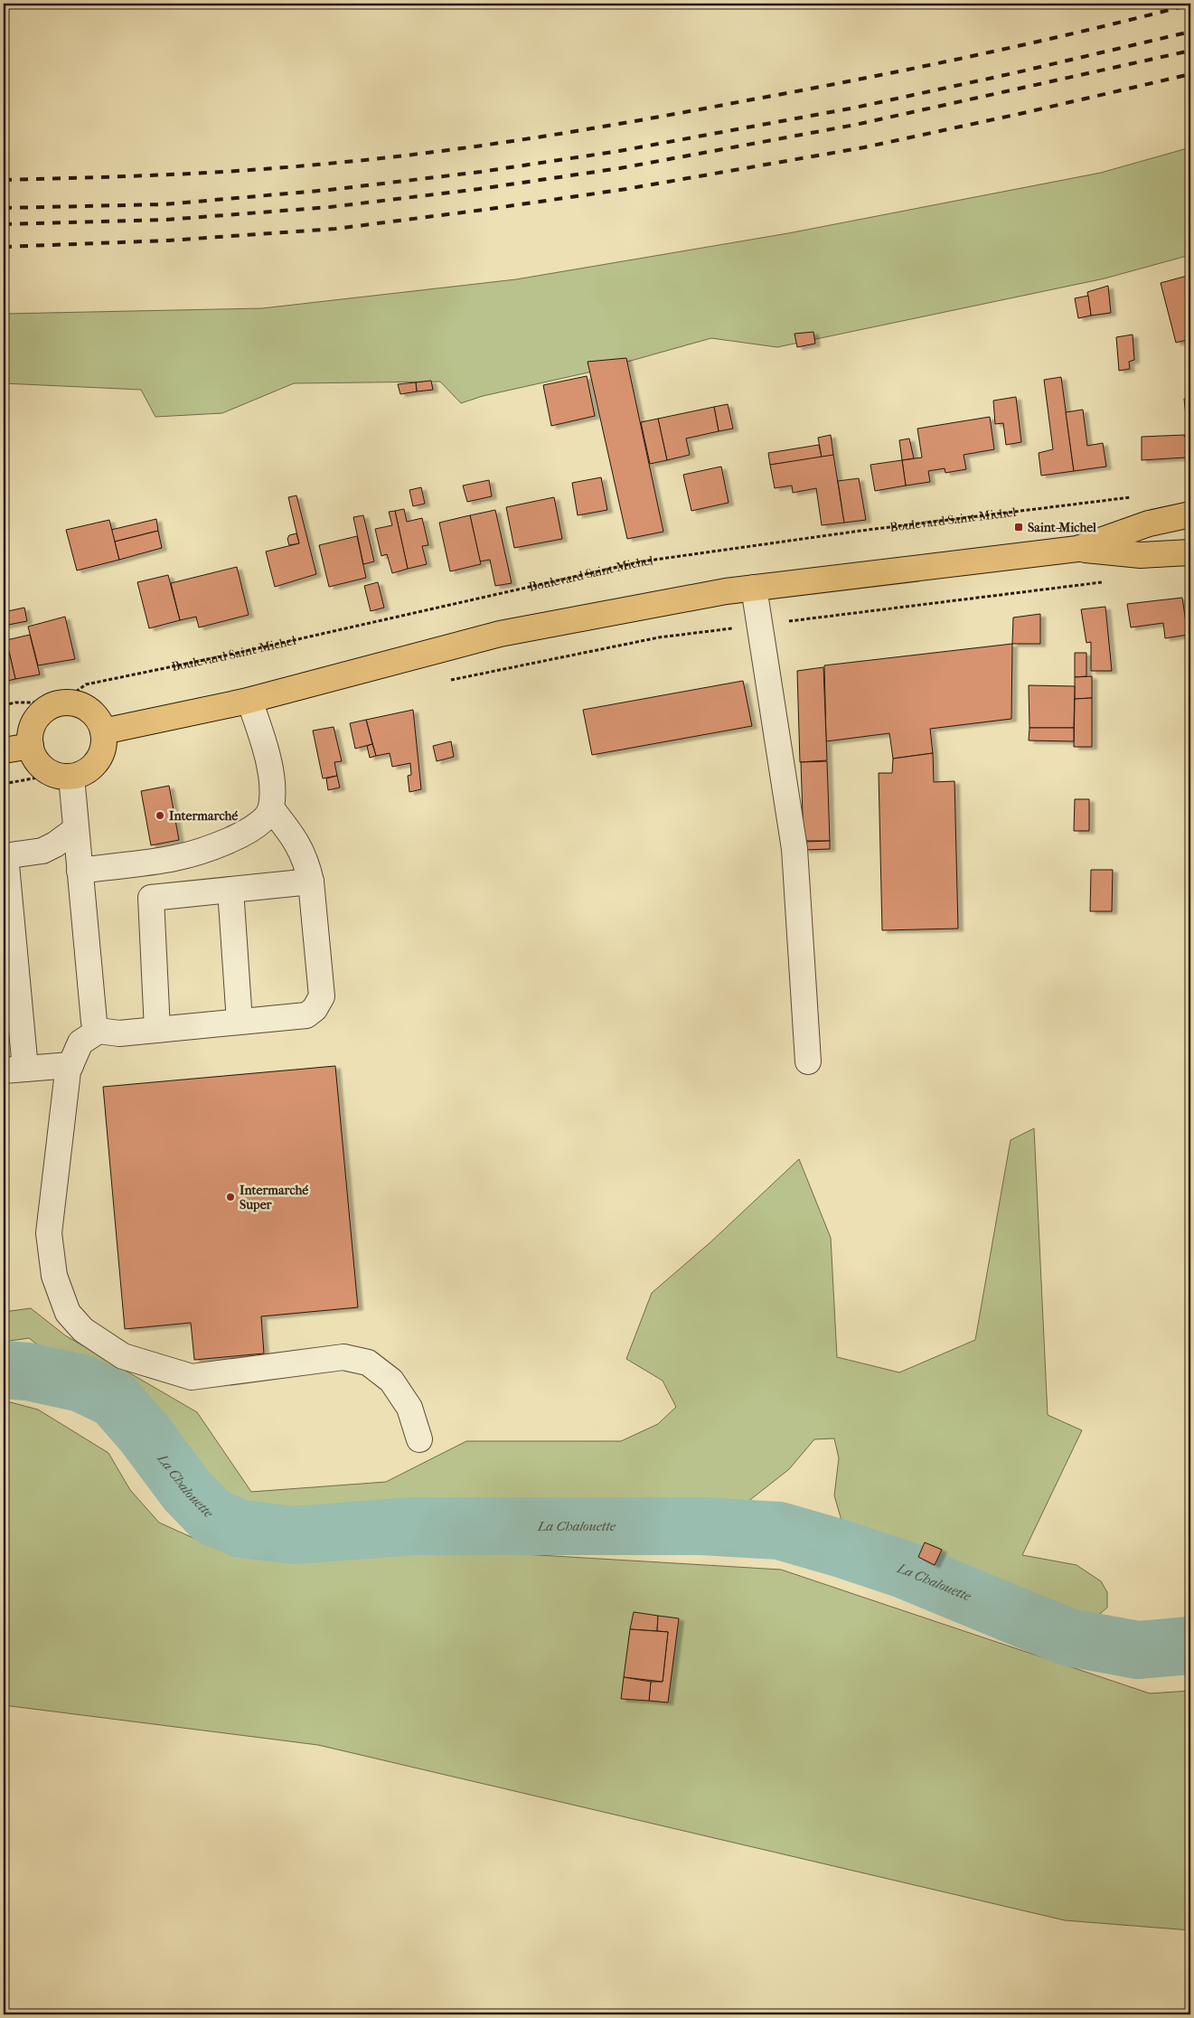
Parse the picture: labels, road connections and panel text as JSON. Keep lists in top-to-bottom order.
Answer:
{
  "streets": {
    "path": ["Boulevard Saint-Michel"]
  },
  "water": ["La Chalouette"],
  "places": {
    "transit": ["Saint-Michel"],
    "other": ["Intermarché", "Intermarché Super"]
  }
}
